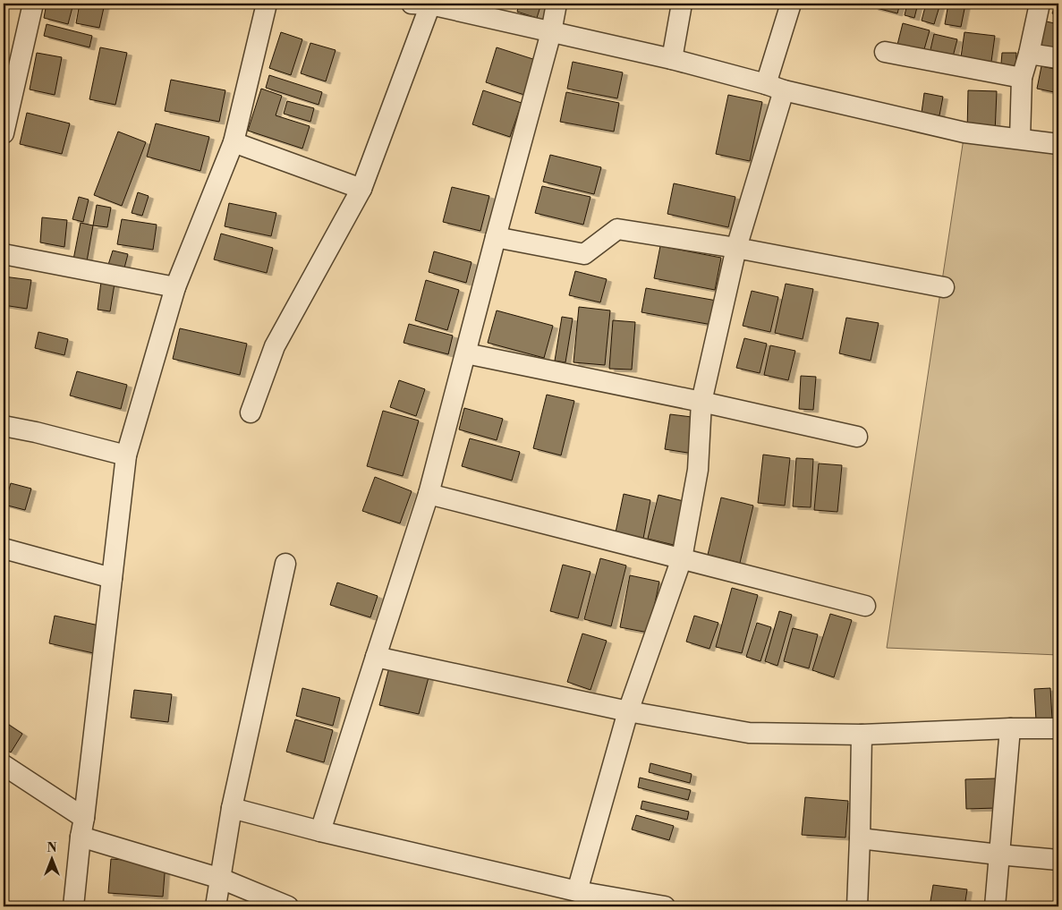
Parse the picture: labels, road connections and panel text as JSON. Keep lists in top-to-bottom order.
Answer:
{
  "north": "top"
}
